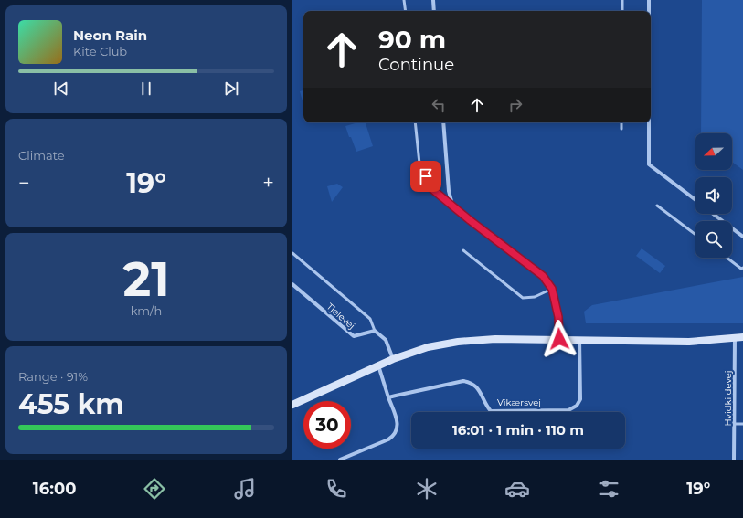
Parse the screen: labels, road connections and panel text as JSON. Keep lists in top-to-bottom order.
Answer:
{
  "streets": {
    "street": ["Tjelevej", "Hvidkildevej", "Vikærsvej"]
  },
  "north": "left",
  "page": {
    "turn": ["90 m", "Continue"],
    "song": ["Neon Rain", "Kite Club"],
    "tile": [
      "Climate",
      ["21", "km/h"],
      ["Range · 91%", "455 km"]
    ],
    "heat": ["−", "19°", "+"],
    "limit": "30",
    "trip": "16:01 · 1 min · 110 m",
    "tabs": ["16:00", "19°"]
  }
}
